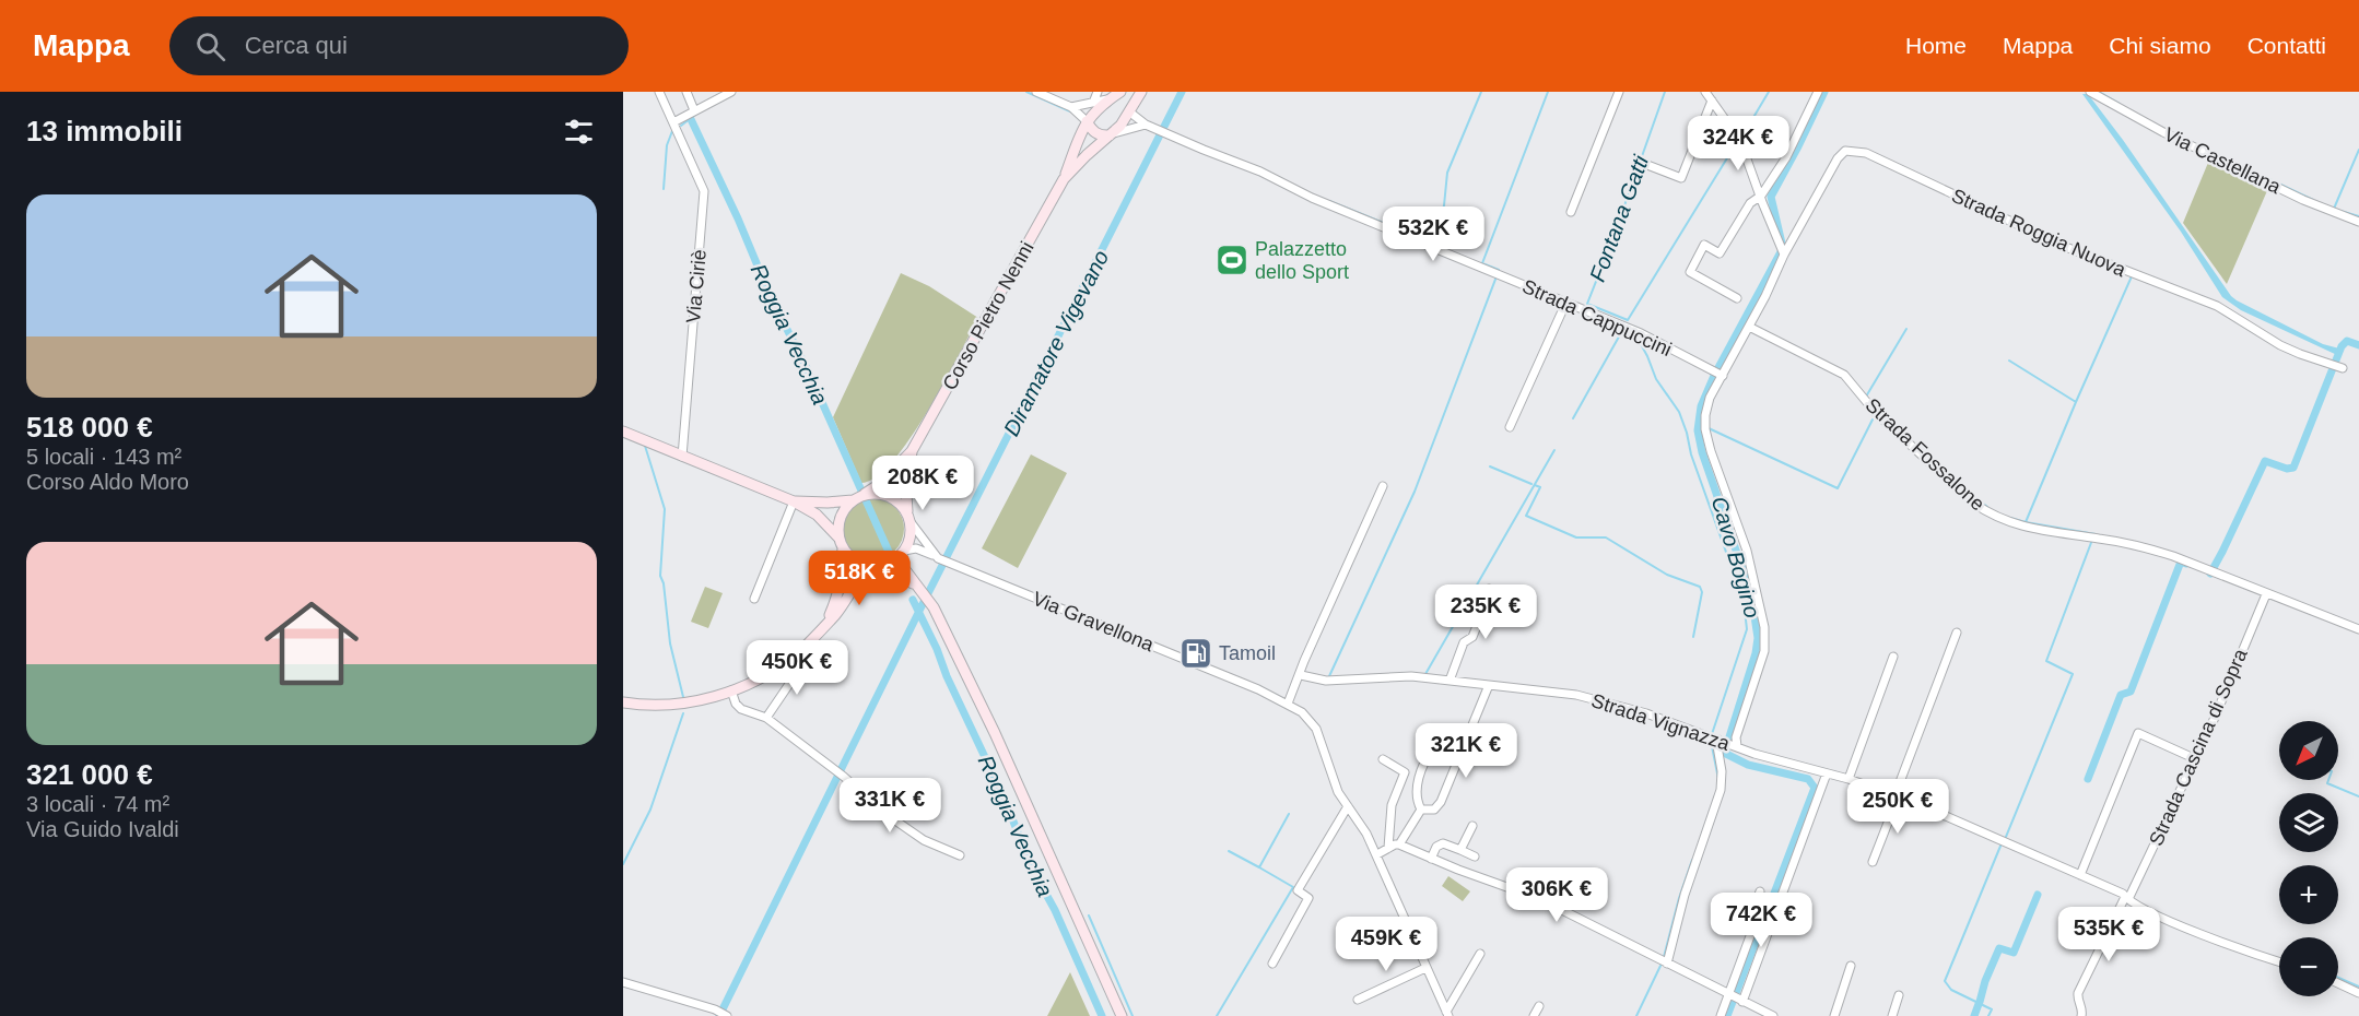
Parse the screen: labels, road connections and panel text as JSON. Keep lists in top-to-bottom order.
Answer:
{
  "streets": {
    "main road": ["Corso Pietro Nenni"],
    "street": [
      "Via Castellana",
      "Strada Roggia Nuova",
      "Via Ciriè",
      "Strada Cappuccini",
      "Strada Fossalone",
      "Via Gravellona",
      "Strada Vignazza",
      "Strada Cascina di Sopra"
    ]
  },
  "crossings": [
    ["Corso Pietro Nenni", "Strada Cappuccini"],
    ["Corso Pietro Nenni", "Via Gravellona"],
    ["Strada Fossalone", "Strada Cascina di Sopra"],
    ["Strada Vignazza", "Strada Cascina di Sopra"]
  ],
  "water": [
    "Fontana Gatti",
    "Roggia Vecchia",
    "Diramatore Vigevano",
    "Cavo Bogino"
  ],
  "places": {
    "sports": ["Palazzetto dello Sport"],
    "fuel station": ["Tamoil"]
  },
  "north": "bottom left",
  "page": {
    "header": "Mappa",
    "search": "Cerca qui",
    "nav": [
      "Home",
      "Mappa",
      "Chi siamo",
      "Contatti"
    ],
    "heading": "13 immobili",
    "price": [
      "324K €",
      "532K €",
      "208K €",
      "518K €",
      "235K €",
      "450K €",
      "321K €",
      "331K €",
      "250K €",
      "306K €",
      "742K €",
      "535K €",
      "459K €"
    ],
    "list": [
      {
        "name": "518 000 €",
        "note": "5 locali · 143 m² · Corso Aldo Moro"
      },
      {
        "name": "321 000 €",
        "note": "3 locali · 74 m² · Via Guido Ivaldi"
      }
    ],
    "map_buttons": ["+", "−"]
  }
}
